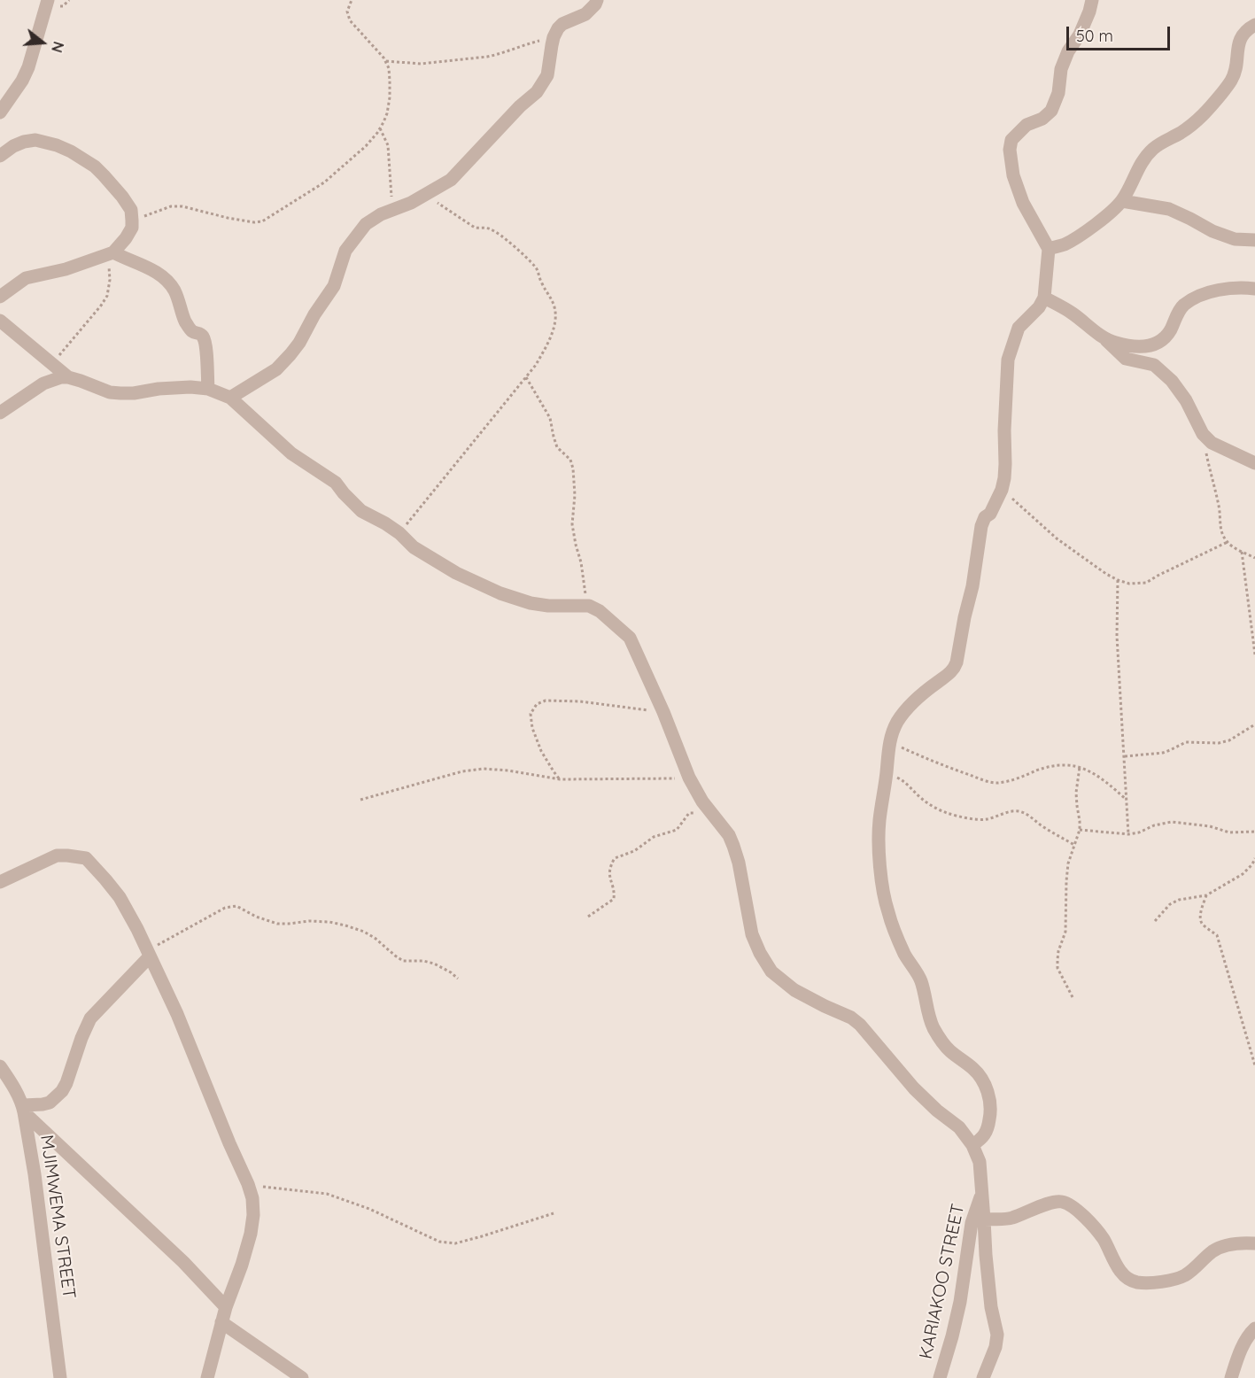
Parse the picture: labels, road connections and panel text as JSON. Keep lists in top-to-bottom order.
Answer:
{
  "streets": {
    "street": ["MJIMWEMA STREET", "KARIAKOO STREET"]
  },
  "scale_bar": "50 m",
  "north": "right"
}
